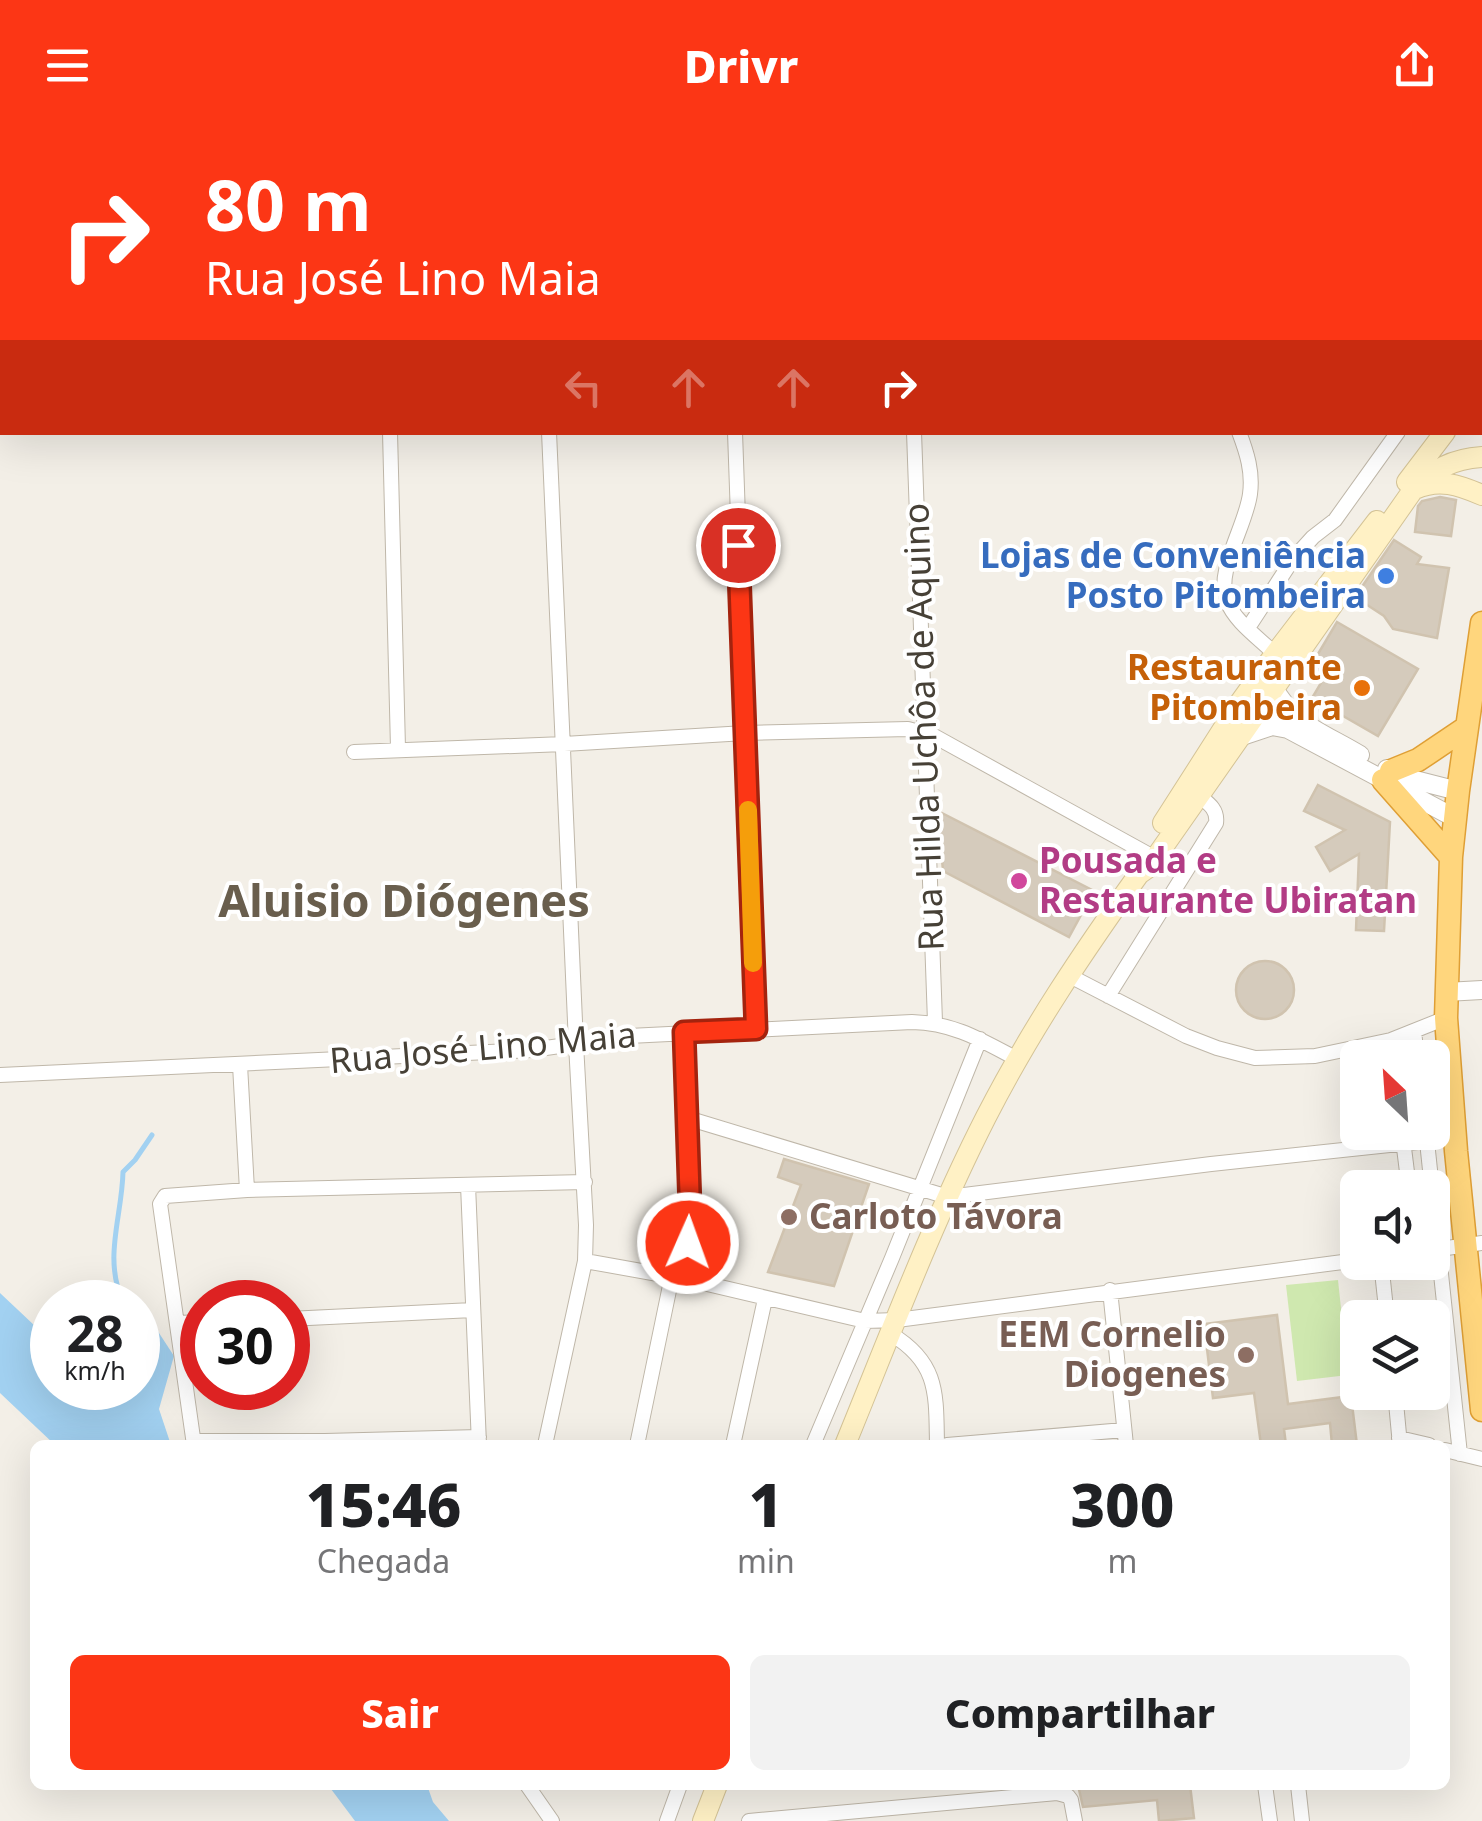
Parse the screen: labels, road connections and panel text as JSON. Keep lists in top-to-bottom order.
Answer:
{
  "streets": {
    "street": ["Rua Hilda Uchôa de Aquino", "Rua José Lino Maia"]
  },
  "crossings": [
    ["Rua Hilda Uchôa de Aquino", "Rua José Lino Maia"]
  ],
  "districts": ["Aluisio Diógenes"],
  "places": [
    "Lojas de Conveniência Posto Pitombeira",
    "Restaurante Pitombeira",
    "Pousada e Restaurante Ubiratan",
    "Carloto Távora",
    "EEM Cornelio Diogenes"
  ],
  "north": "top left",
  "page": {
    "header": "Drivr",
    "turn": ["80 m", "Rua José Lino Maia"],
    "speed": "28 km/h",
    "limit": "30",
    "eta": [
      "15:46",
      "Chegada",
      "1",
      "min",
      "300",
      "m"
    ],
    "buttons": ["Sair", "Compartilhar"]
  }
}
